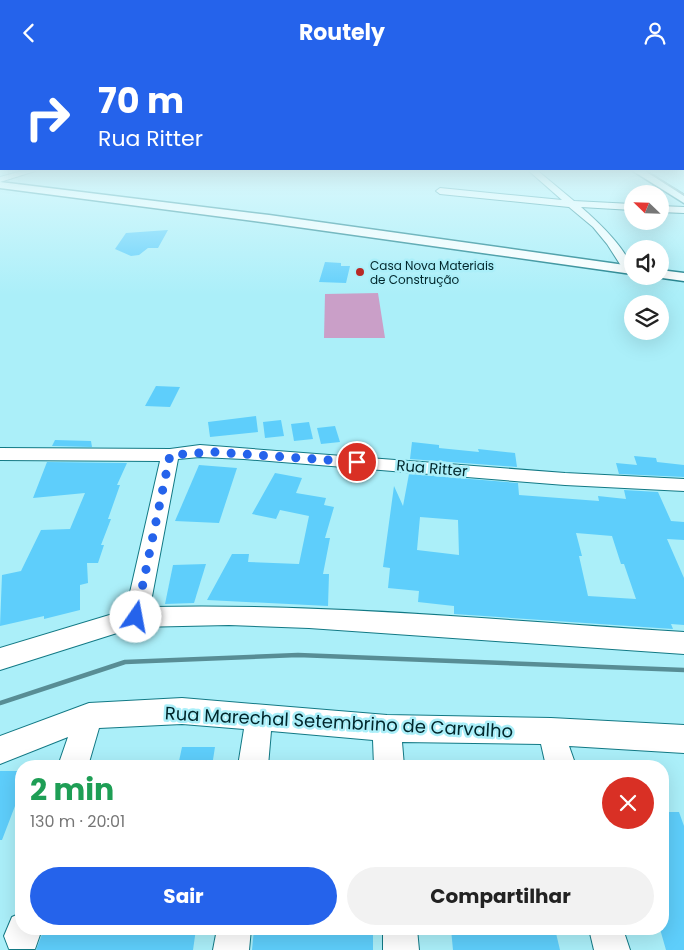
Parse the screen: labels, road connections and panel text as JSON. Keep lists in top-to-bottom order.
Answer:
{
  "streets": {
    "street": ["Rua Ritter", "Rua Marechal Setembrino de Carvalho"]
  },
  "places": ["Casa Nova Materiais de Construção"],
  "north": "top left",
  "page": {
    "header": "Routely",
    "turn": ["70 m", "Rua Ritter"],
    "heading": ["2 min", "130 m · 20:01"],
    "buttons": ["Sair", "Compartilhar"]
  }
}
